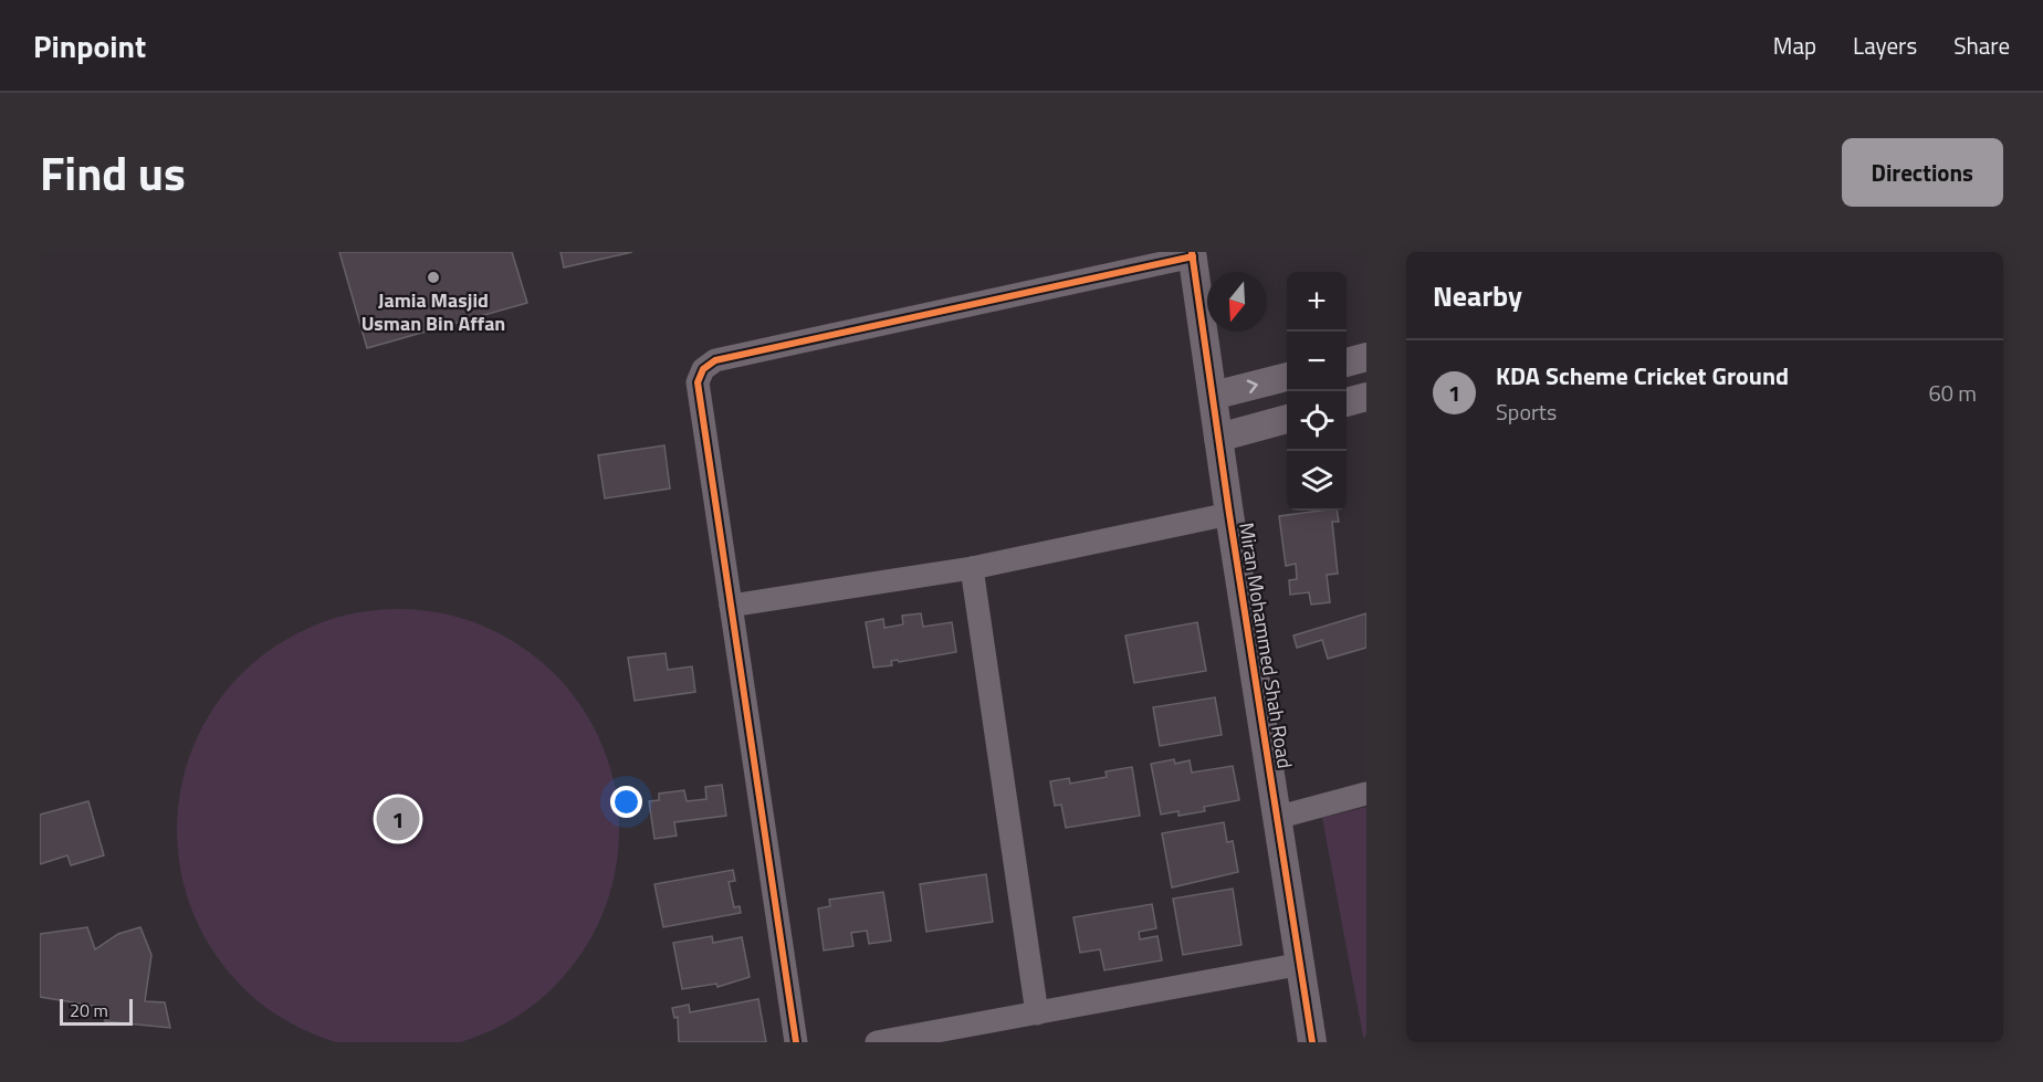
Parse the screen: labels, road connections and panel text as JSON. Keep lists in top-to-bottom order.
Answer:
{
  "streets": {
    "street": ["Miran Mohammed Shah Road"]
  },
  "places": ["Jamia Masjid Usman Bin Affan"],
  "scale_bar": "20 m",
  "north": "bottom",
  "page": {
    "header": "Pinpoint",
    "nav": ["Map", "Layers", "Share"],
    "title": "Find us",
    "buttons": "Directions",
    "heading": "Nearby",
    "map_buttons": ["+", "−"],
    "list": [
      {
        "mark": "1",
        "name": "KDA Scheme Cricket Ground",
        "note": "Sports",
        "value": "60 m"
      }
    ],
    "pins": "1",
    "scale": "20 m"
  }
}
